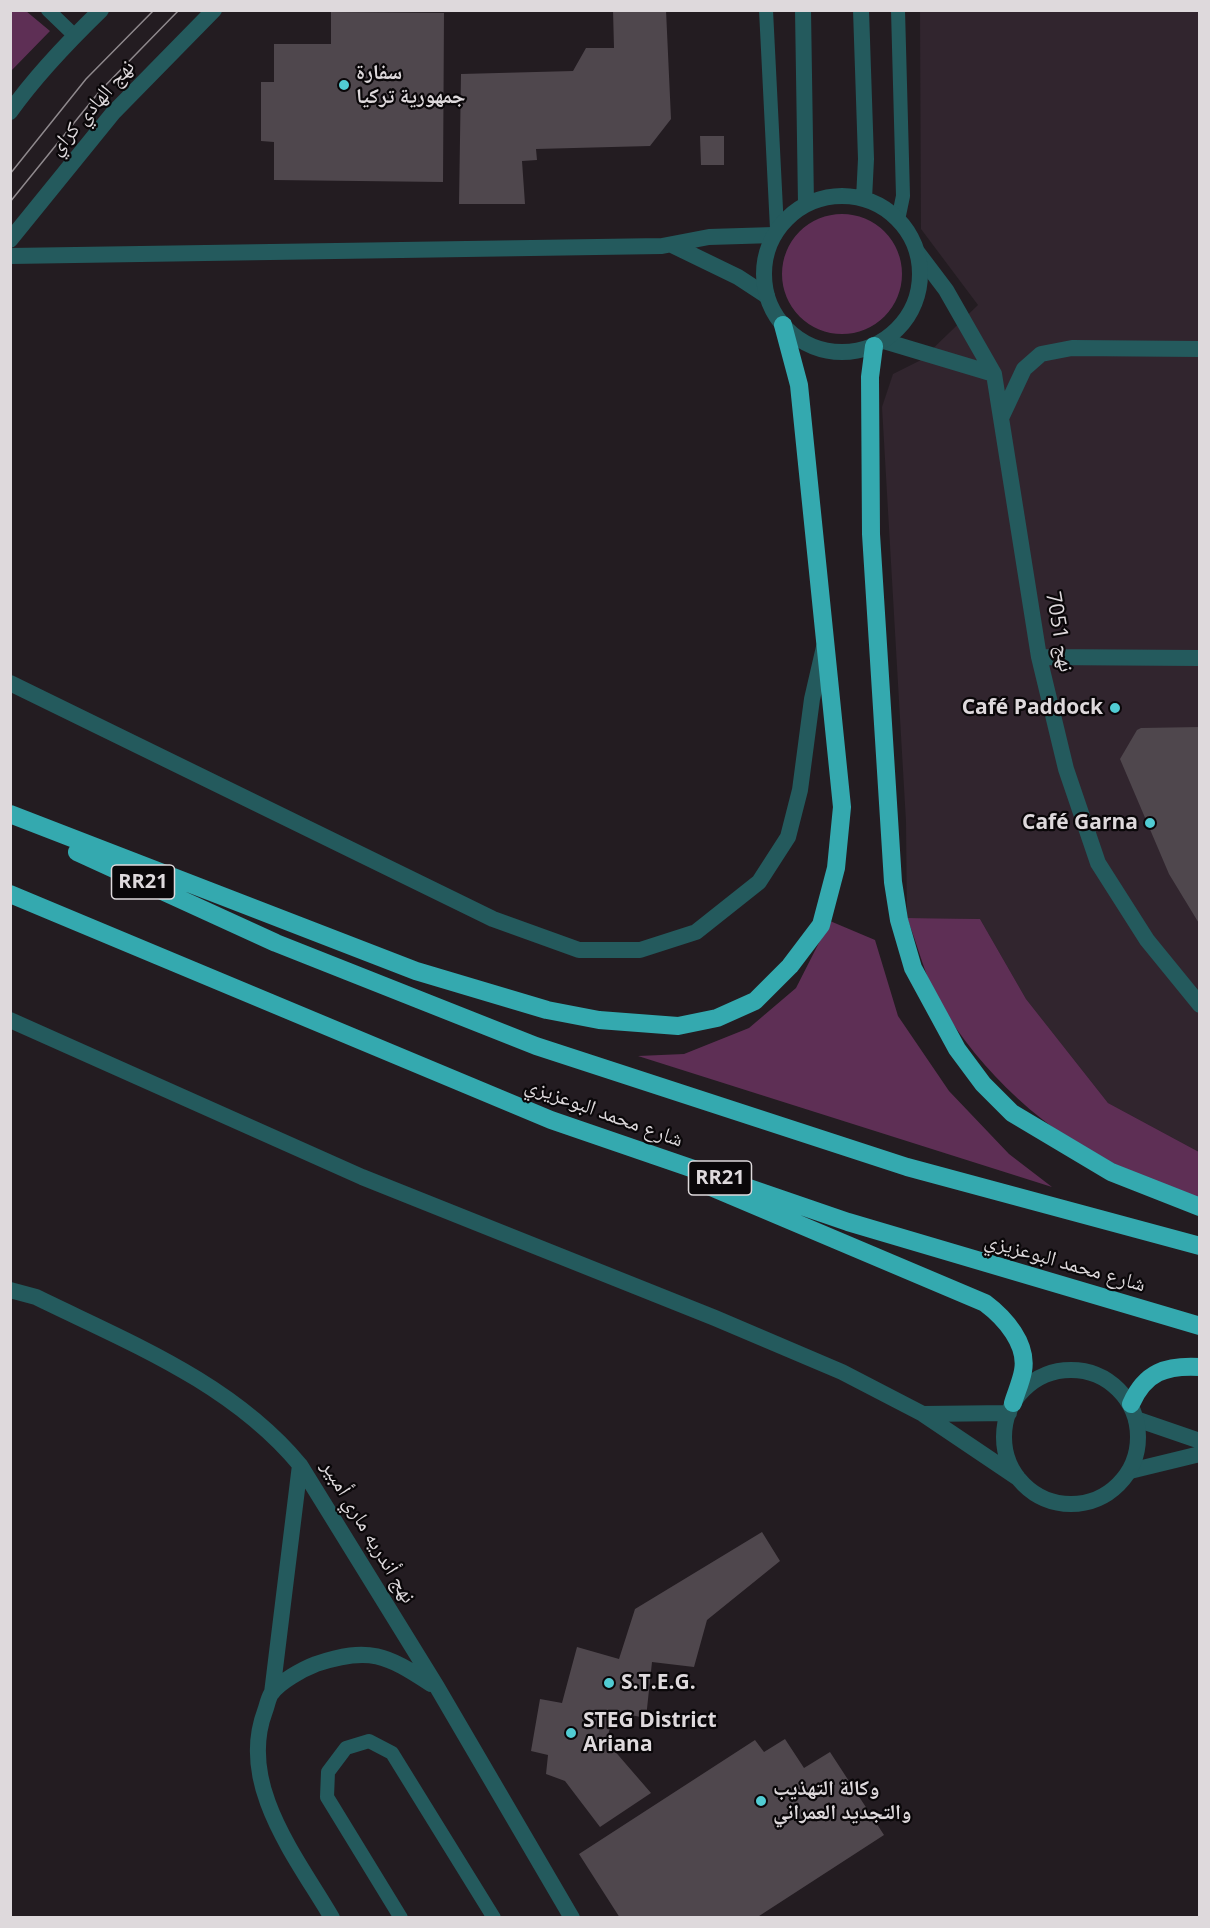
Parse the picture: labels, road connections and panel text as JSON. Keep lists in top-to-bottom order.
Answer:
{
  "streets": {
    "highway": ["RR21", "شارع محمد البوعزيزي"],
    "street": ["نهج الهادي كراي", "نهج 7051", "نهج أندريه ماري أمبير"]
  },
  "places": [
    "سفارة جمهورية تركيا",
    "Café Paddock",
    "Café Garna",
    "S.T.E.G.",
    "STEG District Ariana",
    "وكالة التهذيب والتجديد العمراني"
  ]
}
